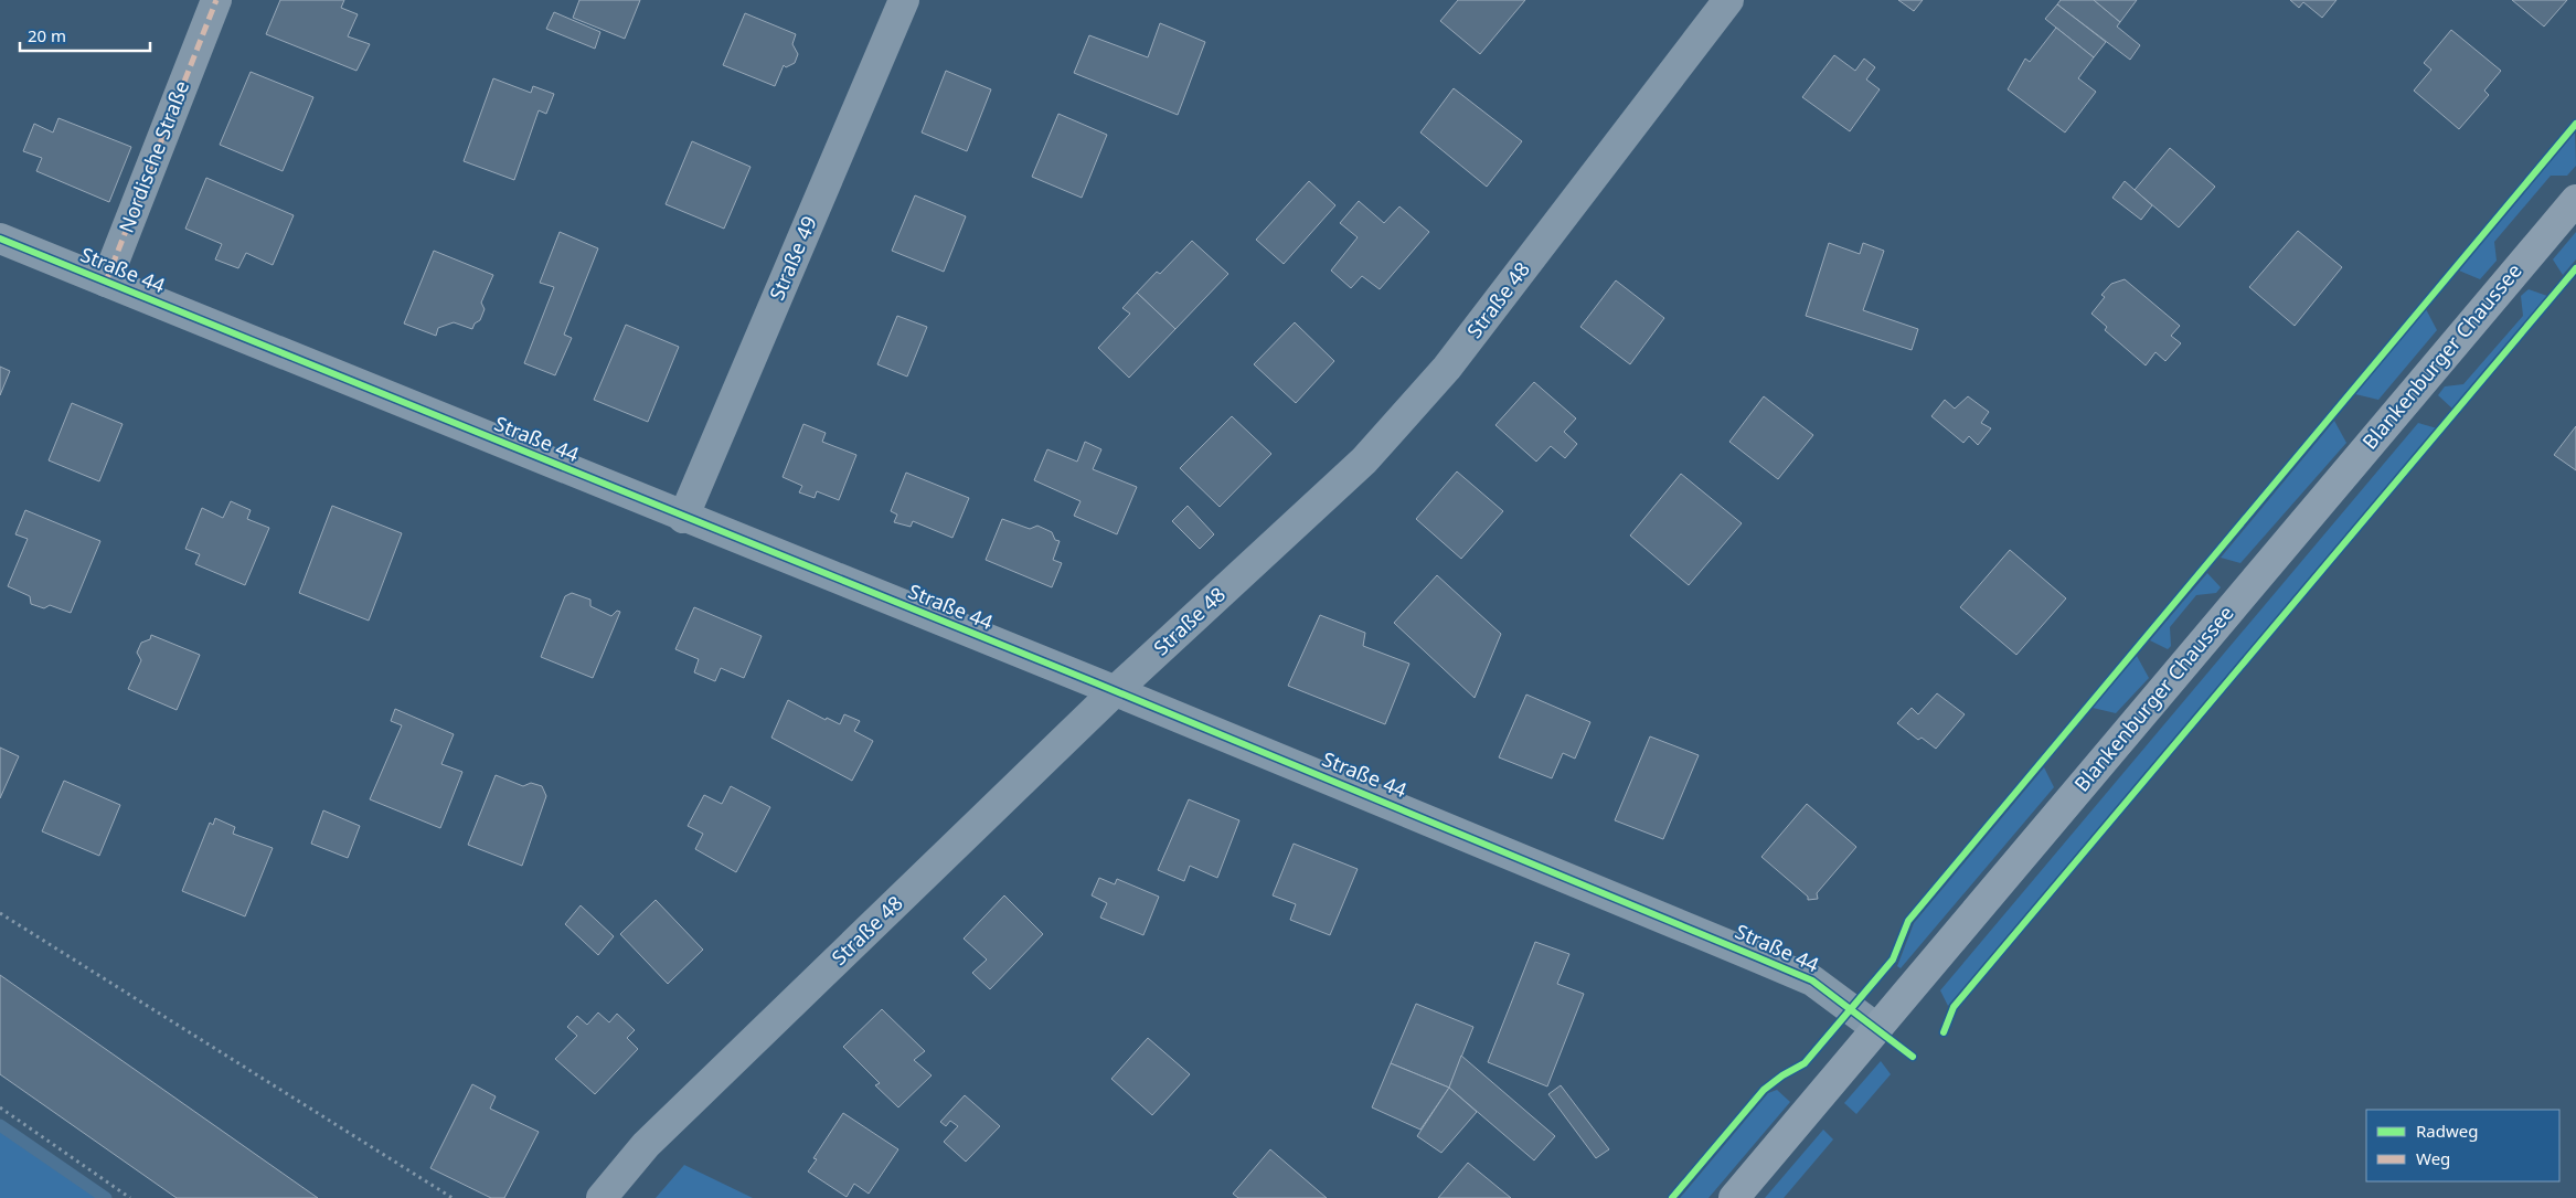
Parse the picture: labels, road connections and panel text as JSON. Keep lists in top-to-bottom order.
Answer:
{
  "streets": {
    "main road": ["Blankenburger Chaussee"],
    "street": [
      "Nordische Straße",
      "Straße 49",
      "Straße 44",
      "Straße 48"
    ]
  },
  "crossings": [
    ["Nordische Straße", "Straße 44"],
    ["Straße 49", "Straße 44"],
    ["Straße 44", "Straße 48"],
    ["Straße 44", "Blankenburger Chaussee"]
  ],
  "legend": ["Radweg", "Weg"],
  "scale_bar": "20 m"
}
